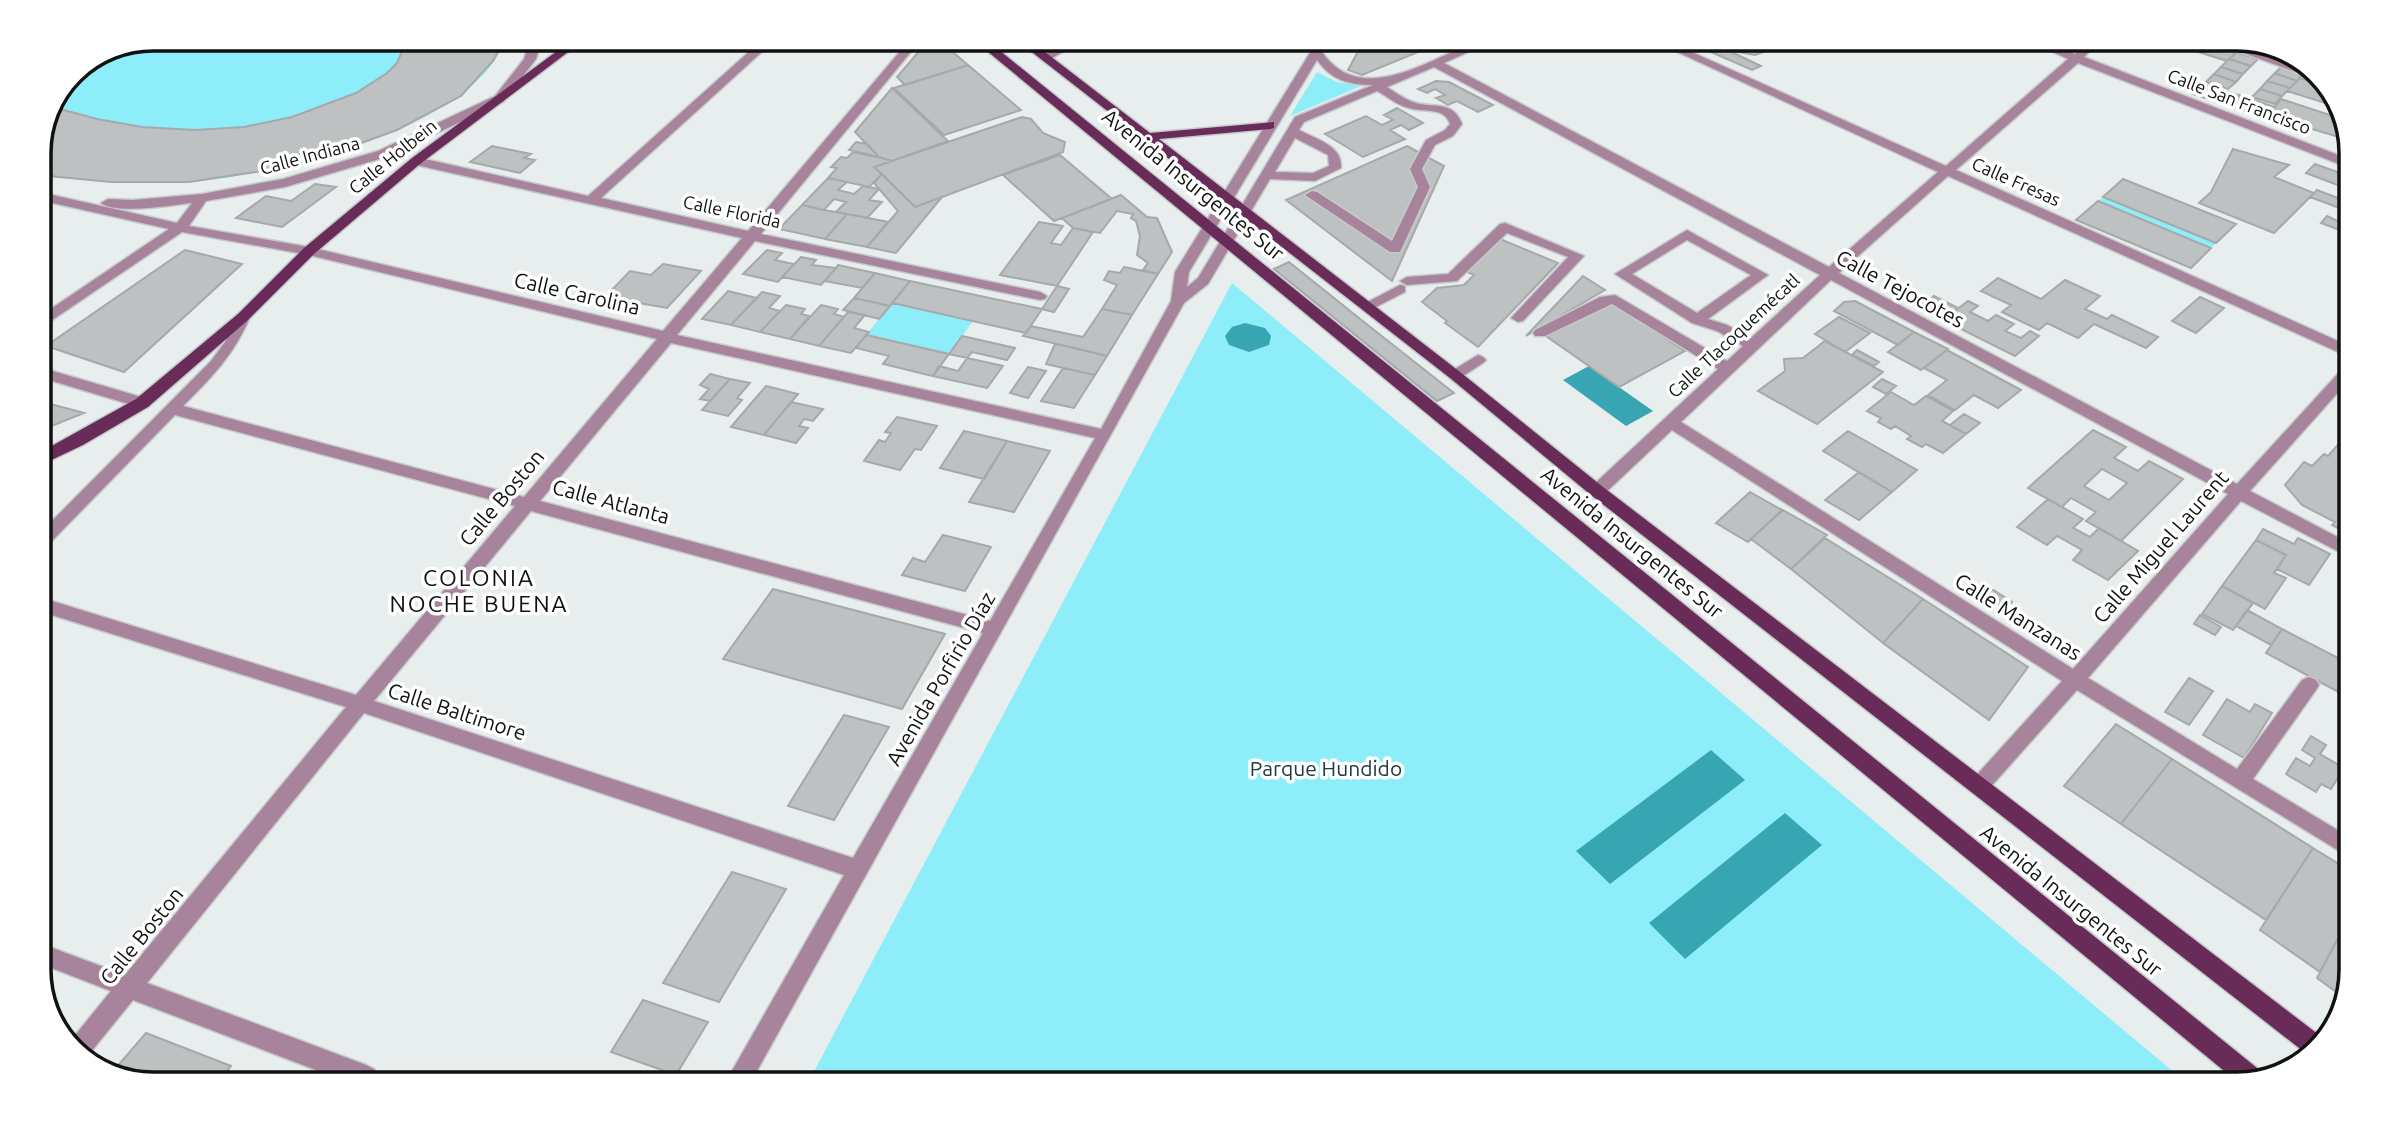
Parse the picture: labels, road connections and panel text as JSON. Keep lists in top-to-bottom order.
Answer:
{
  "streets": {
    "main road": ["Calle Holbein", "Avenida Insurgentes Sur"],
    "street": [
      "Calle San Francisco",
      "Calle Indiana",
      "Calle Fresas",
      "Calle Florida",
      "Calle Tejocotes",
      "Calle Carolina",
      "Calle Tlacoquemécatl",
      "Calle Boston",
      "Calle Atlanta",
      "Calle Miguel Laurent",
      "Calle Manzanas",
      "Avenida Porfirio Díaz",
      "Calle Baltimore"
    ]
  },
  "crossings": [
    ["Calle San Francisco", "Calle Tlacoquemécatl"],
    ["Calle Indiana", "Calle Holbein"],
    ["Calle Holbein", "Calle Florida"],
    ["Calle Holbein", "Calle Carolina"],
    ["Calle Holbein", "Calle Atlanta"],
    ["Calle Fresas", "Calle Tlacoquemécatl"],
    ["Avenida Insurgentes Sur", "Calle Tlacoquemécatl"],
    ["Avenida Insurgentes Sur", "Calle Miguel Laurent"],
    ["Avenida Insurgentes Sur", "Avenida Porfirio Díaz"],
    ["Calle Florida", "Calle Boston"],
    ["Calle Tejocotes", "Calle Tlacoquemécatl"],
    ["Calle Tejocotes", "Calle Miguel Laurent"],
    ["Calle Carolina", "Calle Boston"],
    ["Calle Carolina", "Avenida Porfirio Díaz"],
    ["Calle Tlacoquemécatl", "Calle Manzanas"],
    ["Calle Boston", "Calle Atlanta"],
    ["Calle Boston", "Calle Baltimore"],
    ["Calle Atlanta", "Avenida Porfirio Díaz"],
    ["Calle Miguel Laurent", "Calle Manzanas"],
    ["Avenida Porfirio Díaz", "Calle Baltimore"]
  ],
  "districts": ["COLONIA NOCHE BUENA"],
  "parks": ["Parque Hundido"]
}
